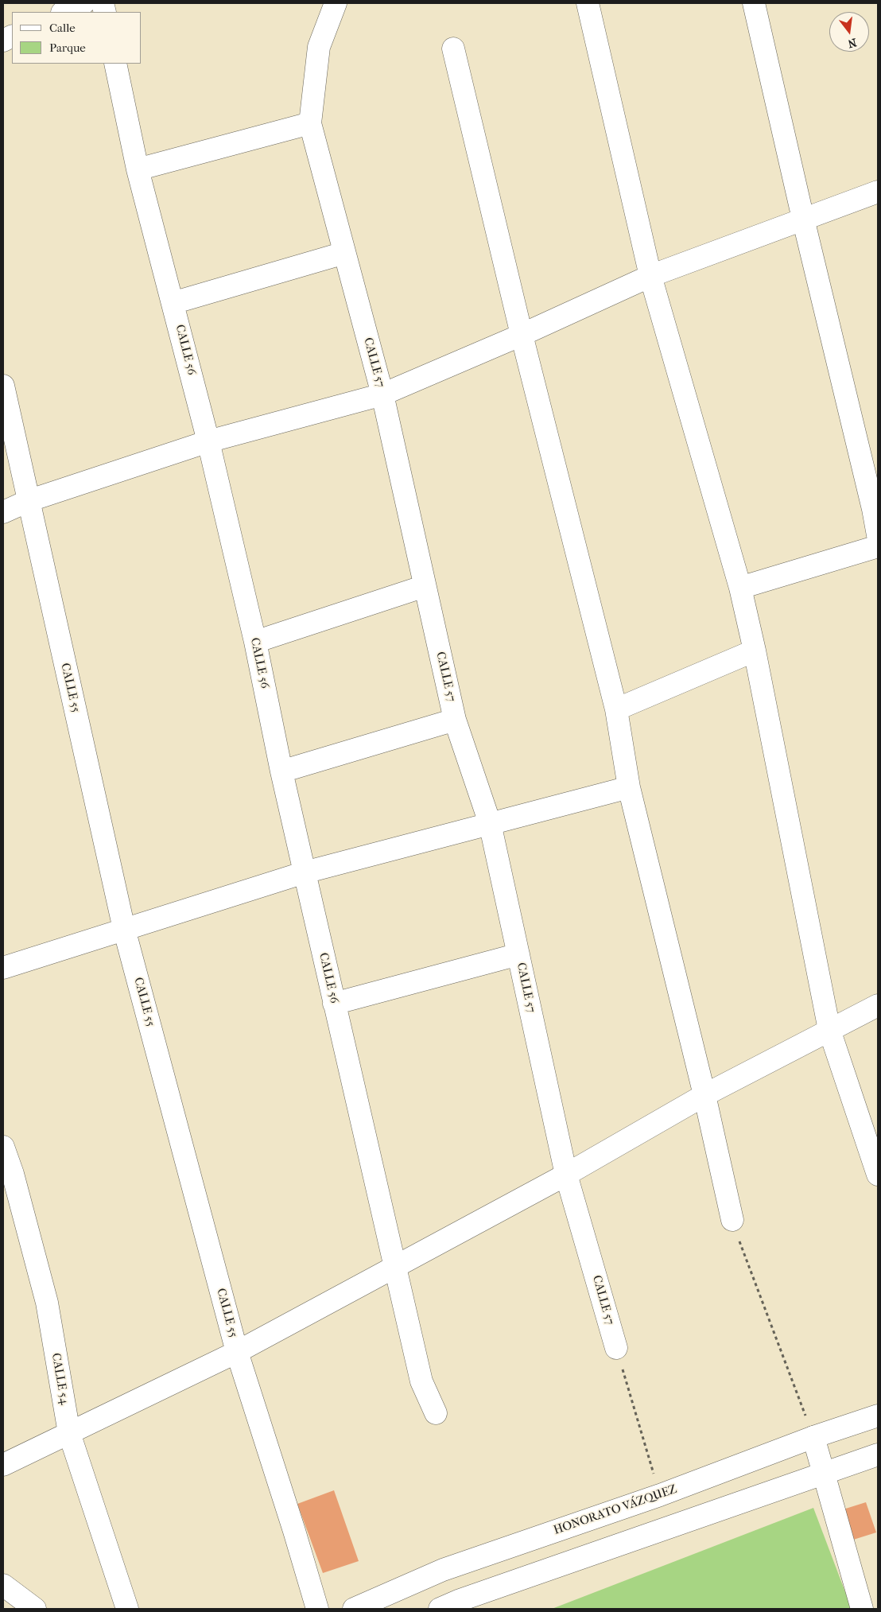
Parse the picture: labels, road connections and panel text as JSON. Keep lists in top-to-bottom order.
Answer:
{
  "streets": {
    "street": [
      "CALLE 56",
      "CALLE 57",
      "CALLE 55",
      "CALLE 54",
      "HONORATO VÁZQUEZ"
    ]
  },
  "legend": ["Calle", "Parque"],
  "north": "bottom"
}
